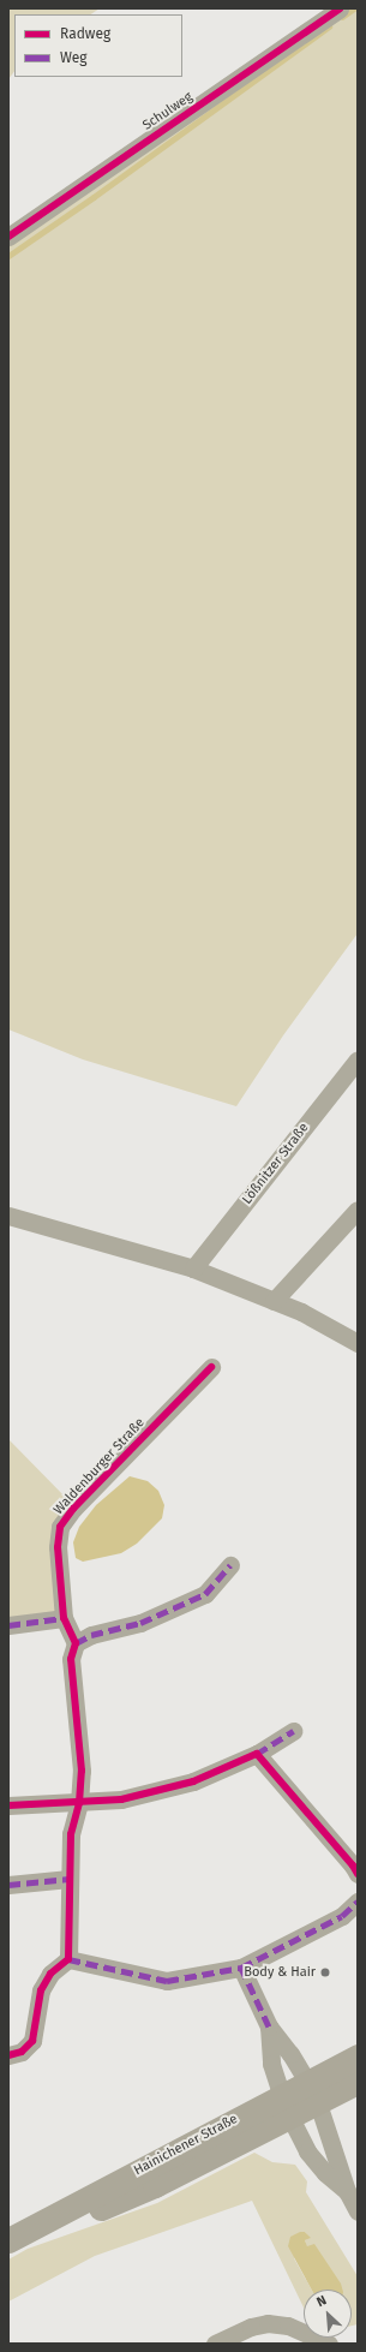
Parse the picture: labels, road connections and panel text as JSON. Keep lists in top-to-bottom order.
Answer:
{
  "streets": {
    "main road": ["Hainichener Straße"],
    "street": ["Schulweg", "Lößnitzer Straße", "Waldenburger Straße"]
  },
  "places": ["Body & Hair"],
  "legend": ["Radweg", "Weg"],
  "north": "top left"
}
